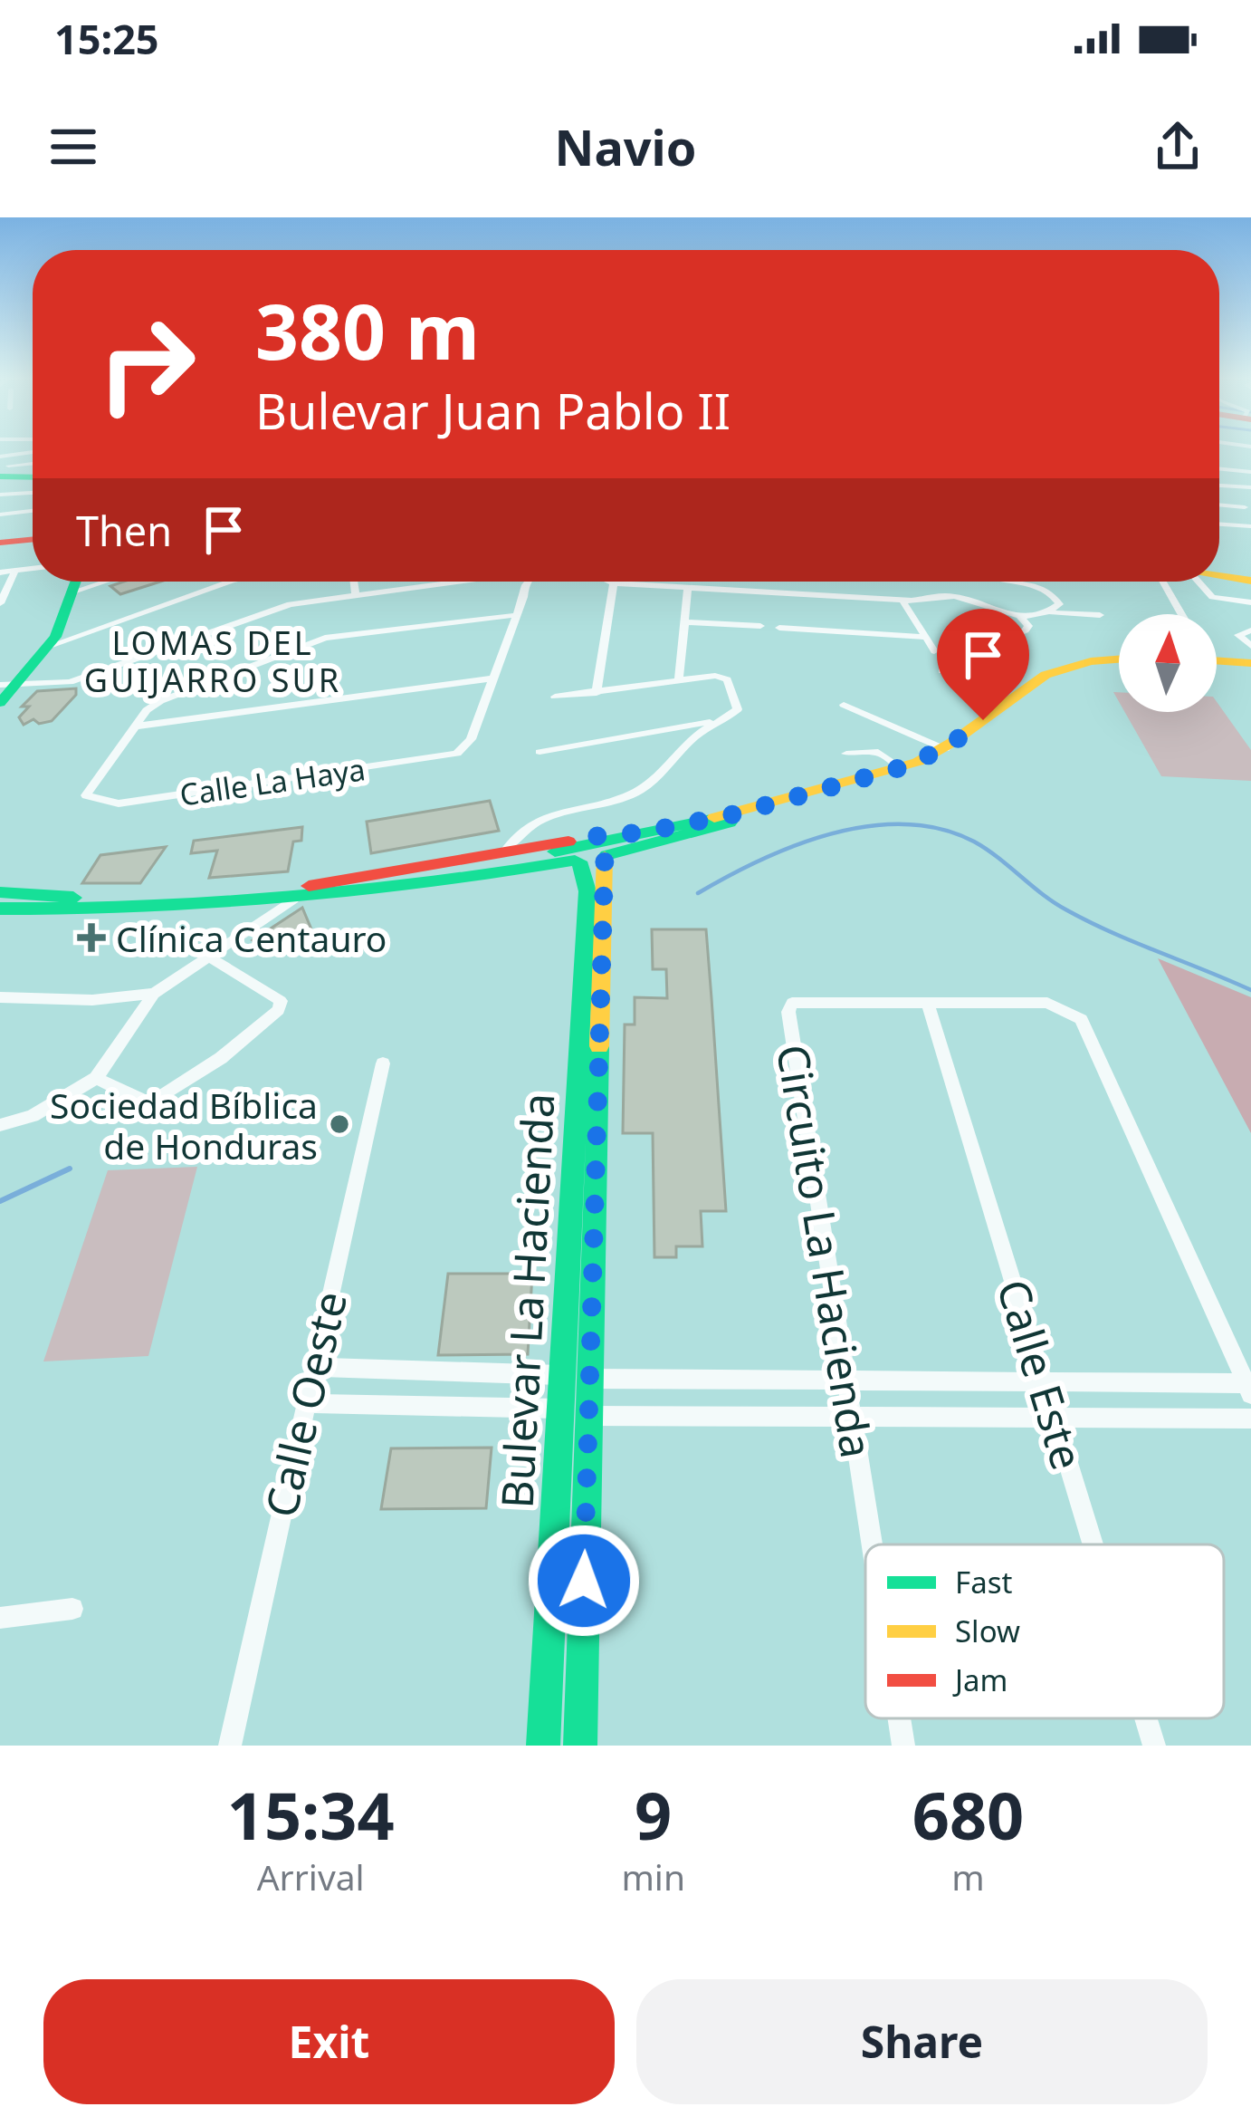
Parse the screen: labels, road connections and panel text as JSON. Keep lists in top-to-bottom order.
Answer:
{
  "streets": {
    "main road": ["Bulevar La Hacienda"],
    "street": [
      "Calle La Haya",
      "Circuito La Hacienda",
      "Calle Este",
      "Calle Oeste"
    ]
  },
  "crossings": [
    ["Circuito La Hacienda", "Calle Este"]
  ],
  "districts": ["LOMAS DEL GUIJARRO SUR"],
  "places": {
    "health": ["Clínica Centauro"],
    "other": ["Sociedad Bíblica de Honduras"]
  },
  "legend": ["Fast", "Slow", "Jam"],
  "north": "top",
  "page": {
    "status": "15:25",
    "header": "Navio",
    "turn": ["380 m", "Bulevar Juan Pablo II"],
    "then": "Then",
    "eta": [
      "15:34",
      "Arrival",
      "9",
      "min",
      "680",
      "m"
    ],
    "buttons": ["Exit", "Share"]
  }
}
